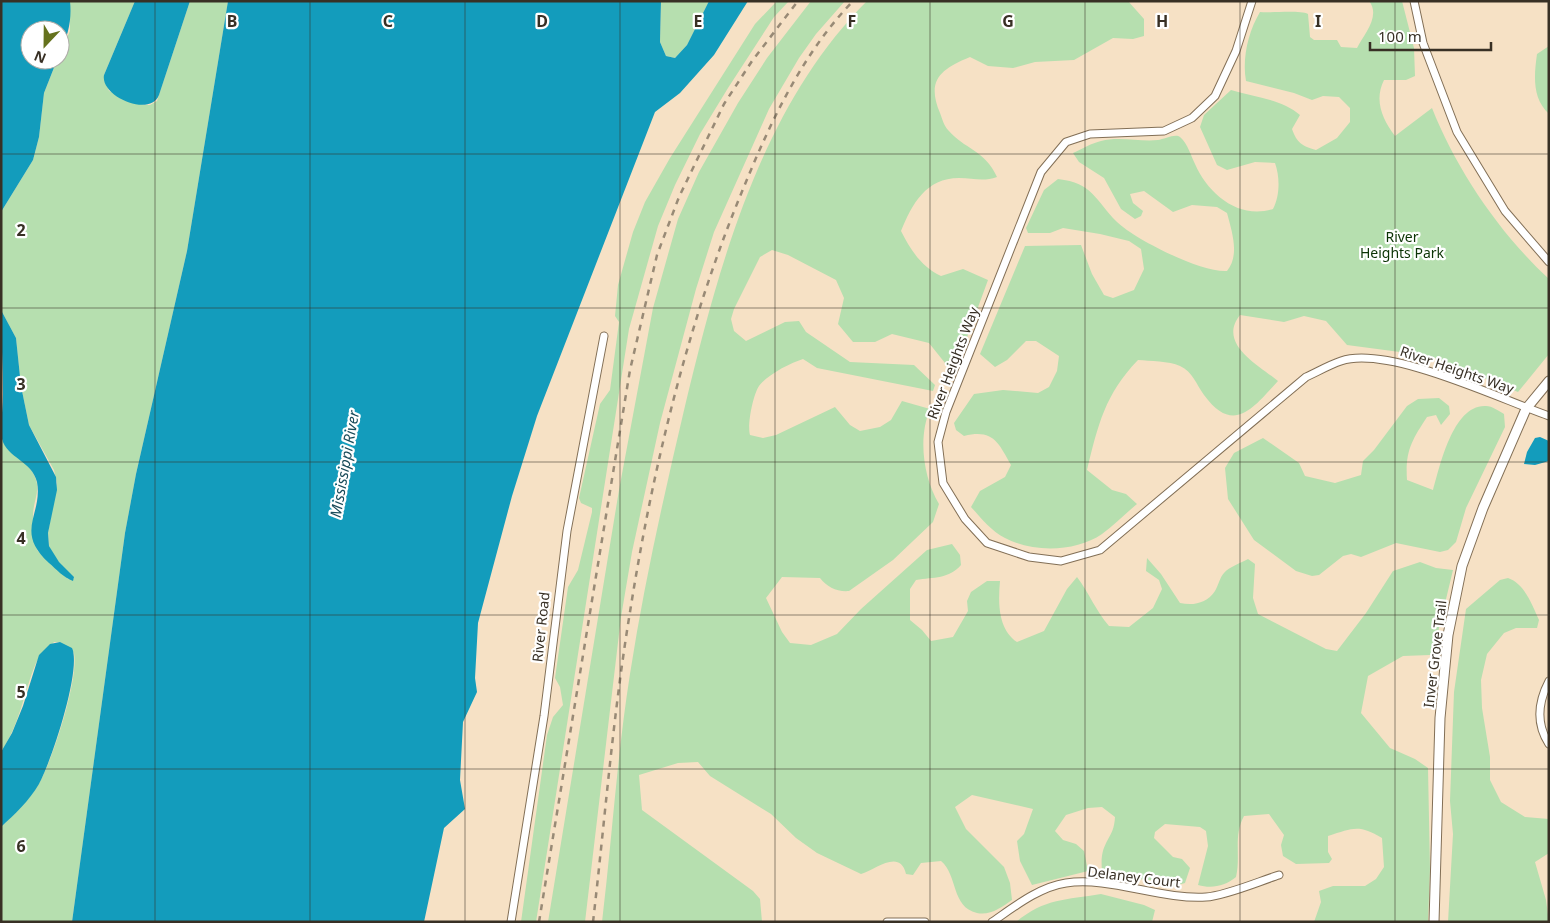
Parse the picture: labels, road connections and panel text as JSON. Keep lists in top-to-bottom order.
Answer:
{
  "streets": {
    "street": [
      "River Heights Way",
      "River Road",
      "Inver Grove Trail",
      "Delaney Court"
    ]
  },
  "crossings": [
    ["River Heights Way", "Inver Grove Trail"]
  ],
  "water": ["Mississippi River"],
  "parks": ["River Heights Park"],
  "scale_bar": "100 m",
  "north": "bottom",
  "grid": {
    "columns": [
      "B",
      "C",
      "D",
      "E",
      "F",
      "G",
      "H",
      "I"
    ],
    "rows": [
      "2",
      "3",
      "4",
      "5",
      "6"
    ]
  }
}
